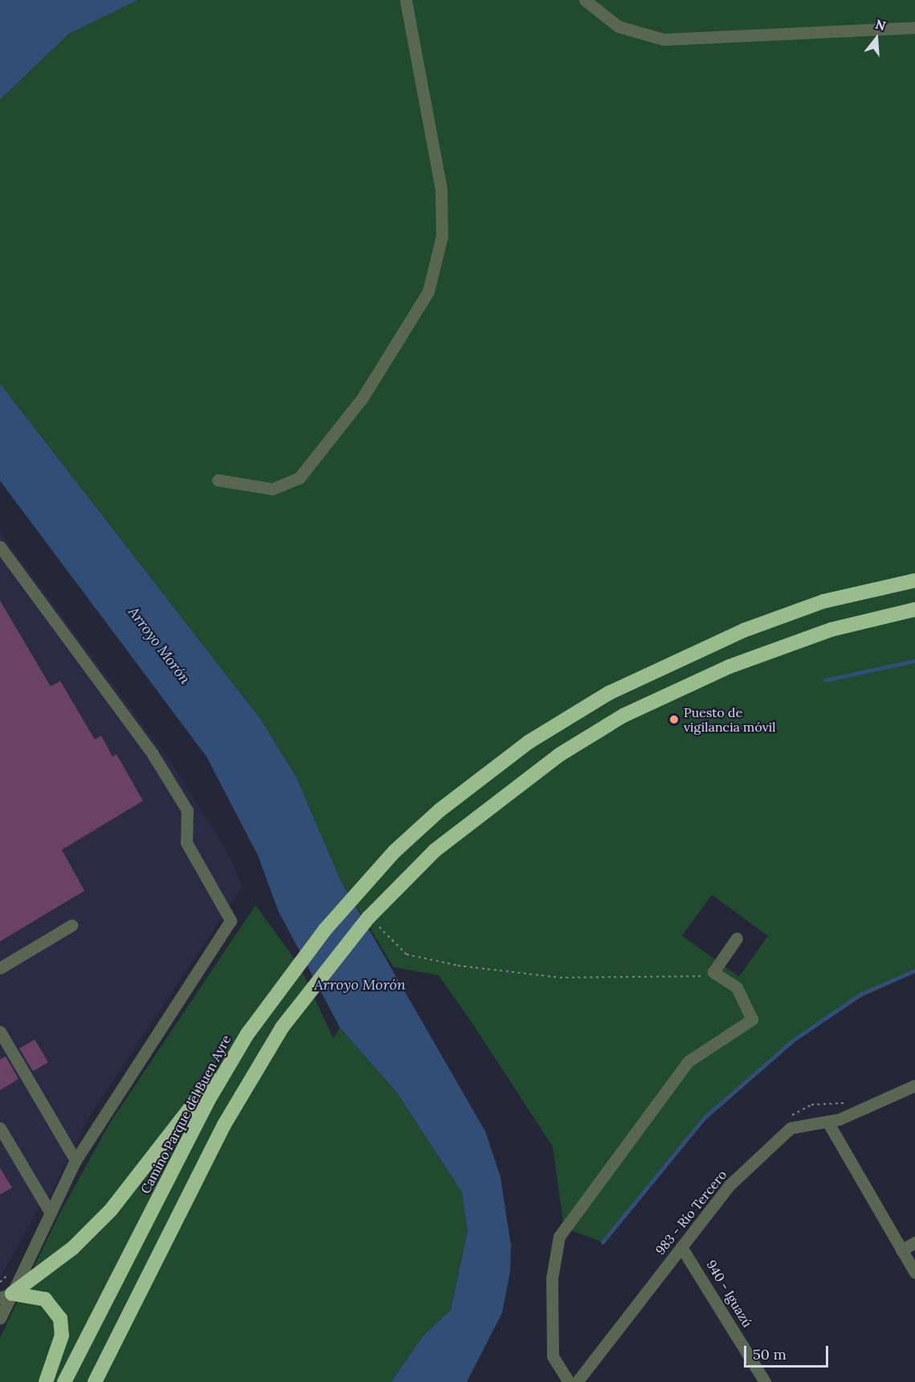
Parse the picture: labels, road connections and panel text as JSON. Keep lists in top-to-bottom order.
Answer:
{
  "streets": {
    "highway": ["Camino Parque del Buen Ayre"],
    "street": ["983 - Río Tercero", "940 - Iguazú"]
  },
  "crossings": [
    ["983 - Río Tercero", "940 - Iguazú"]
  ],
  "water": ["Arroyo Morón"],
  "places": ["Puesto de vigilancia móvil"],
  "scale_bar": "50 m",
  "north": "top"
}
